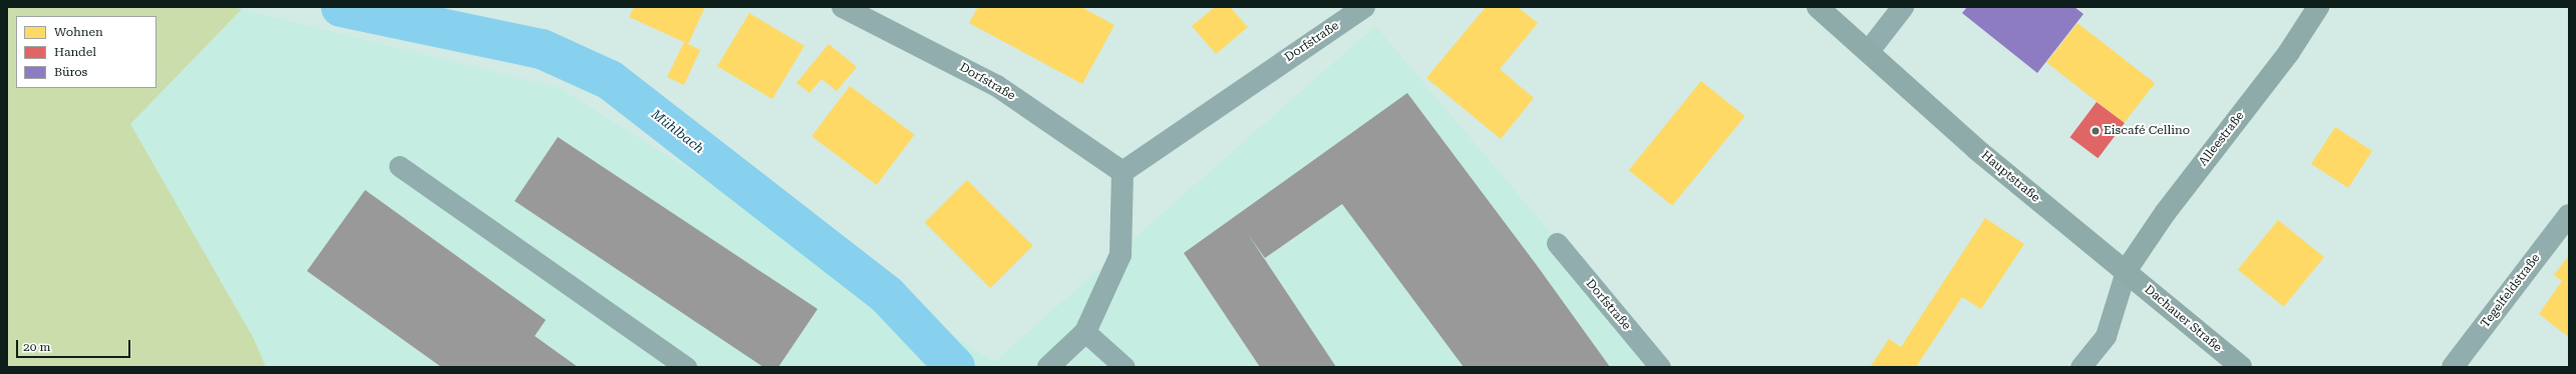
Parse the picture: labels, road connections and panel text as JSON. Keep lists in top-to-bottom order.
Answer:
{
  "streets": {
    "main road": ["Alleestraße", "Hauptstraße", "Dachauer Straße"],
    "street": ["Dorfstraße", "Tegelfeldstraße"]
  },
  "crossings": [
    ["Alleestraße", "Hauptstraße"],
    ["Alleestraße", "Dachauer Straße"],
    ["Hauptstraße", "Dachauer Straße"]
  ],
  "water": ["Mühlbach"],
  "places": ["Eiscafé Cellino"],
  "legend": ["Wohnen", "Handel", "Büros"],
  "scale_bar": "20 m"
}
